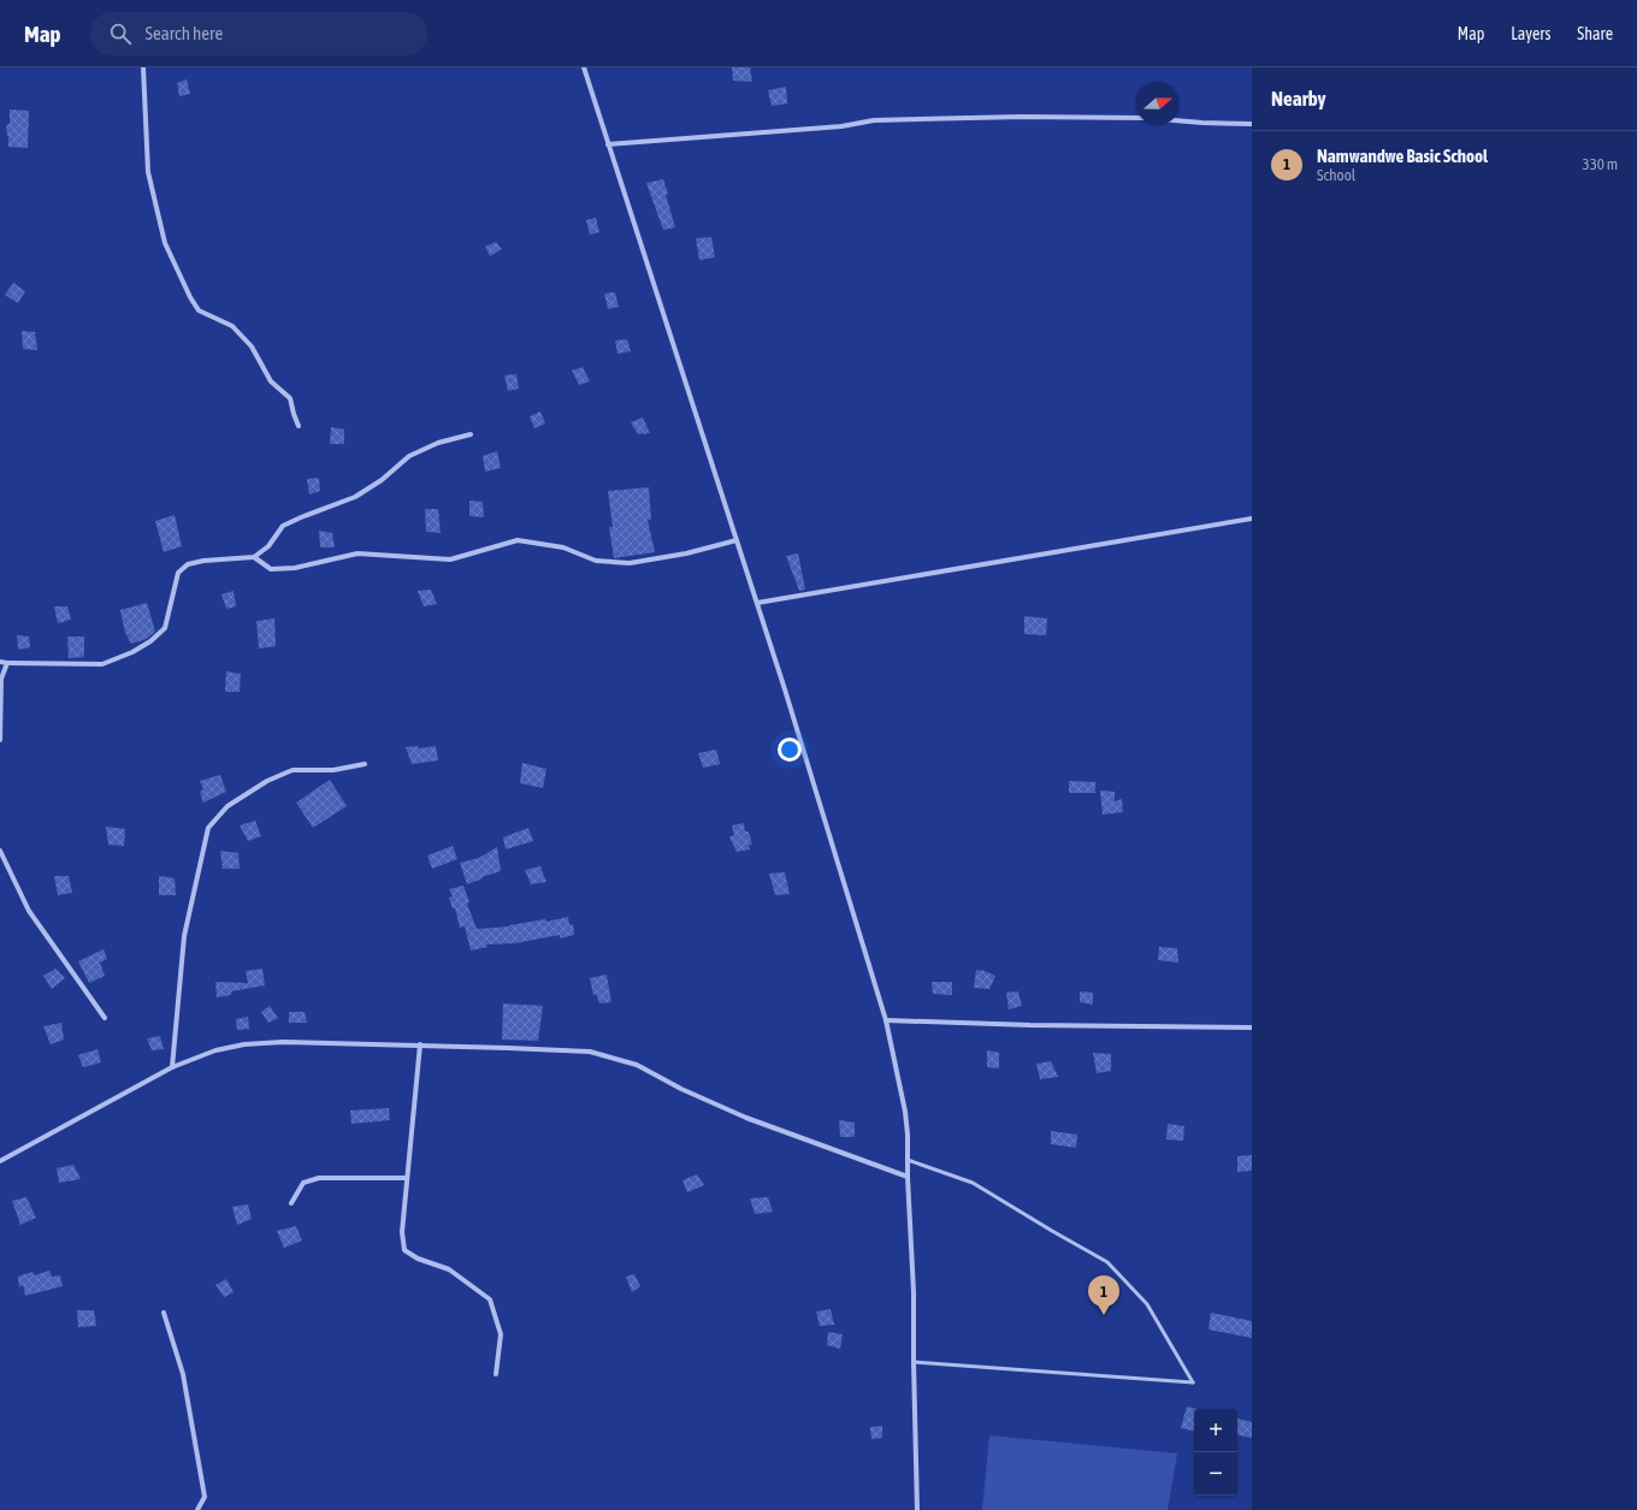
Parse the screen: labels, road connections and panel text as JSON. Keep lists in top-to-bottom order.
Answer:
{
  "north": "right",
  "page": {
    "header": "Map",
    "search": "Search here",
    "nav": ["Map", "Layers", "Share"],
    "heading": "Nearby",
    "list": [
      {
        "mark": "1",
        "name": "Namwandwe Basic School",
        "note": "School",
        "value": "330 m"
      }
    ],
    "pins": "1",
    "map_buttons": ["+", "−"]
  }
}
